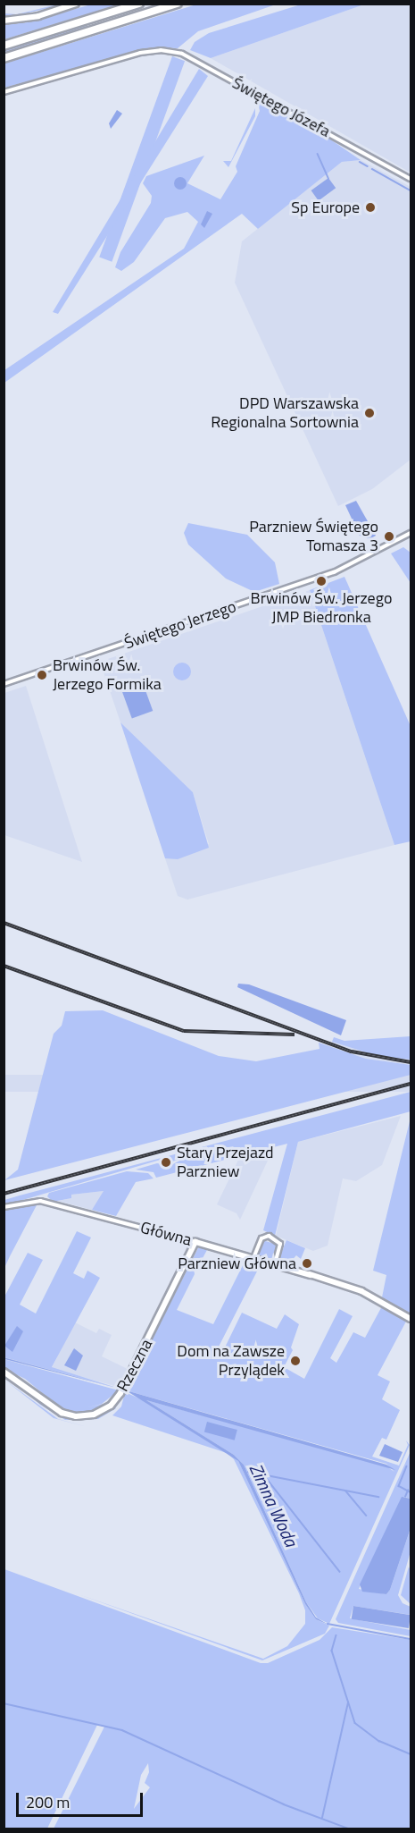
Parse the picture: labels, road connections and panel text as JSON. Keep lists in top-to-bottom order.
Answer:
{
  "streets": {
    "street": [
      "Świętego Józefa",
      "Świętego Jerzego",
      "Główna",
      "Rzeczna"
    ]
  },
  "crossings": [
    ["Główna", "Rzeczna"]
  ],
  "water": ["Zimna Woda"],
  "places": [
    "Sp Europe",
    "DPD Warszawska Regionalna Sortownia",
    "Parzniew Świętego Tomasza 3",
    "Brwinów Św. Jerzego JMP Biedronka",
    "Brwinów Św. Jerzego Formika",
    "Stary Przejazd Parzniew",
    "Parzniew Główna",
    "Dom na Zawsze Przylądek"
  ],
  "scale_bar": "200 m"
}
